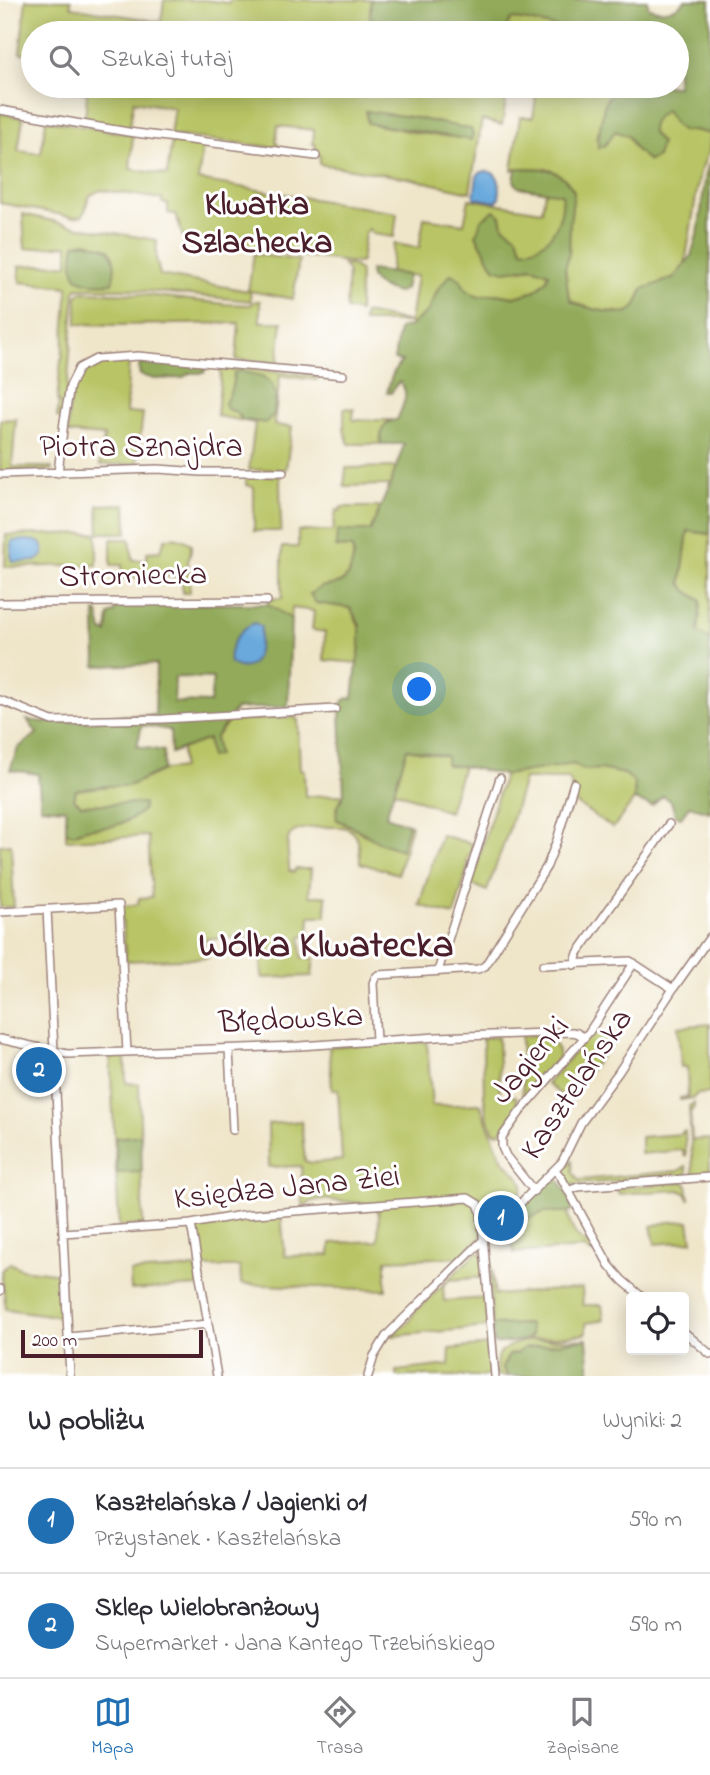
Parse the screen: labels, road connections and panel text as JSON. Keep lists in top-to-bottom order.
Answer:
{
  "streets": {
    "street": [
      "Piotra Sznajdra",
      "Stromiecka",
      "Błędowska",
      "Jagienki",
      "Kasztelańska",
      "Księdza Jana Ziei"
    ]
  },
  "crossings": [
    ["Błędowska", "Jagienki"],
    ["Jagienki", "Kasztelańska"],
    ["Kasztelańska", "Księdza Jana Ziei"]
  ],
  "districts": ["Klwatka Szlachecka", "Wólka Klwatecka"],
  "scale_bar": "200 m",
  "page": {
    "search": "Szukaj tutaj",
    "pins": ["2", "1"],
    "scale": "200 m",
    "heading": ["W pobliżu", "Wyniki: 2"],
    "list": [
      {
        "mark": "1",
        "name": "Kasztelańska / Jagienki 01",
        "note": "Przystanek · Kasztelańska",
        "value": "590 m"
      },
      {
        "mark": "2",
        "name": "Sklep Wielobranżowy",
        "note": "Supermarket · Jana Kantego Trzebińskiego",
        "value": "590 m"
      }
    ],
    "nav": ["Mapa", "Trasa", "Zapisane"]
  }
}
